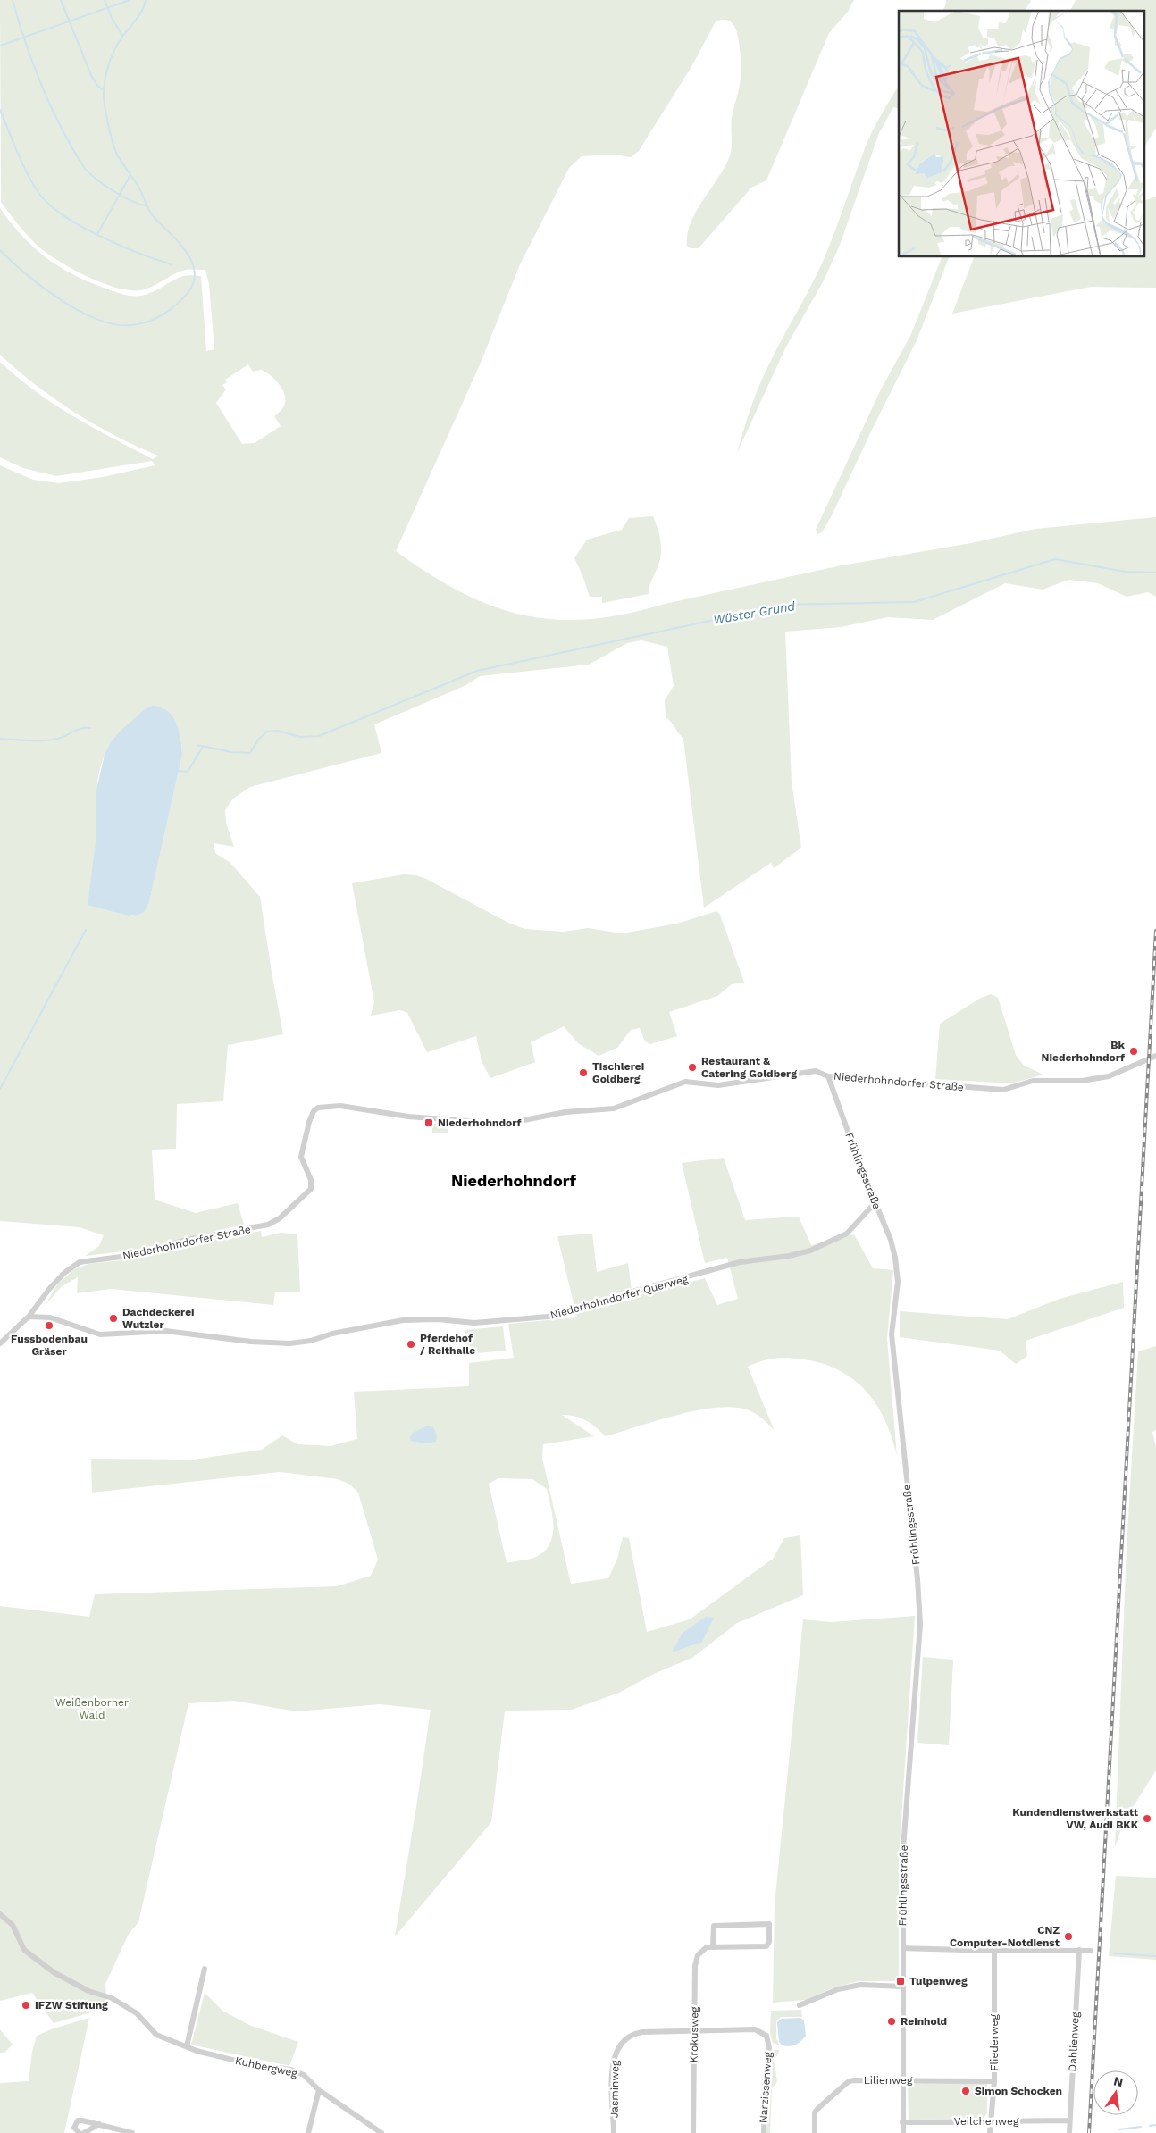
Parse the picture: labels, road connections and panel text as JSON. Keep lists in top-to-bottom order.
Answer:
{
  "streets": {
    "street": [
      "Niederhohndorfer Straße",
      "Frühlingsstraße",
      "Niederhohndorfer Querweg",
      "Krokusweg",
      "Dahlienweg",
      "Fliederweg",
      "Kuhbergweg",
      "Lilienweg",
      "Narzissenweg",
      "Jasminweg",
      "Veilchenweg"
    ]
  },
  "crossings": [
    ["Niederhohndorfer Straße", "Frühlingsstraße"],
    ["Niederhohndorfer Straße", "Niederhohndorfer Querweg"],
    ["Frühlingsstraße", "Niederhohndorfer Querweg"],
    ["Frühlingsstraße", "Lilienweg"],
    ["Frühlingsstraße", "Veilchenweg"],
    ["Krokusweg", "Narzissenweg"],
    ["Krokusweg", "Jasminweg"],
    ["Dahlienweg", "Veilchenweg"],
    ["Fliederweg", "Lilienweg"],
    ["Fliederweg", "Veilchenweg"],
    ["Narzissenweg", "Jasminweg"]
  ],
  "districts": ["Niederhohndorf"],
  "water": ["Wüster Grund"],
  "parks": ["Weißenborner Wald"],
  "places": {
    "other": [
      "Bk Niederhohndorf",
      "Restaurant & Catering Goldberg",
      "Tischlerei Goldberg",
      "Dachdeckerei Wutzler",
      "Fussbodenbau Gräser",
      "Pferdehof / Reithalle",
      "Kundendienstwerkstatt VW, Audi BKK",
      "CNZ Computer-Notdienst",
      "IFZW Stiftung",
      "Reinhold",
      "Simon Schocken"
    ],
    "transit": ["Niederhohndorf", "Tulpenweg"]
  },
  "north": "top"
}
